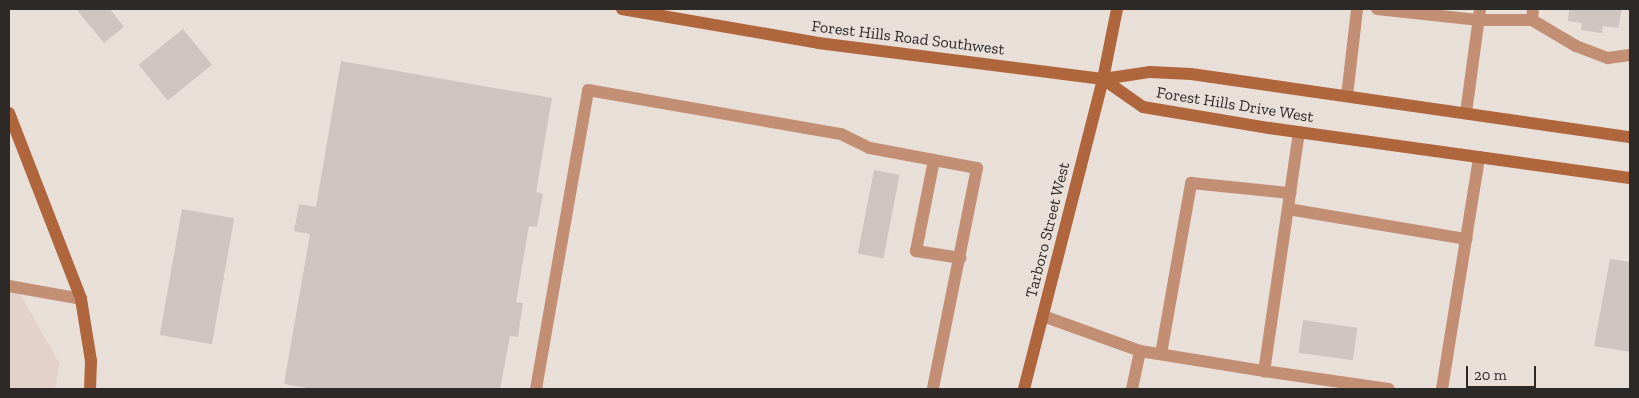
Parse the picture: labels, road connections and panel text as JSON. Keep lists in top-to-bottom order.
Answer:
{
  "streets": {
    "main road": ["Forest Hills Road Southwest", "Forest Hills Drive West", "Tarboro Street West"]
  },
  "crossings": [
    ["Forest Hills Road Southwest", "Forest Hills Drive West"],
    ["Forest Hills Road Southwest", "Tarboro Street West"],
    ["Forest Hills Drive West", "Tarboro Street West"]
  ],
  "scale_bar": "20 m"
}
